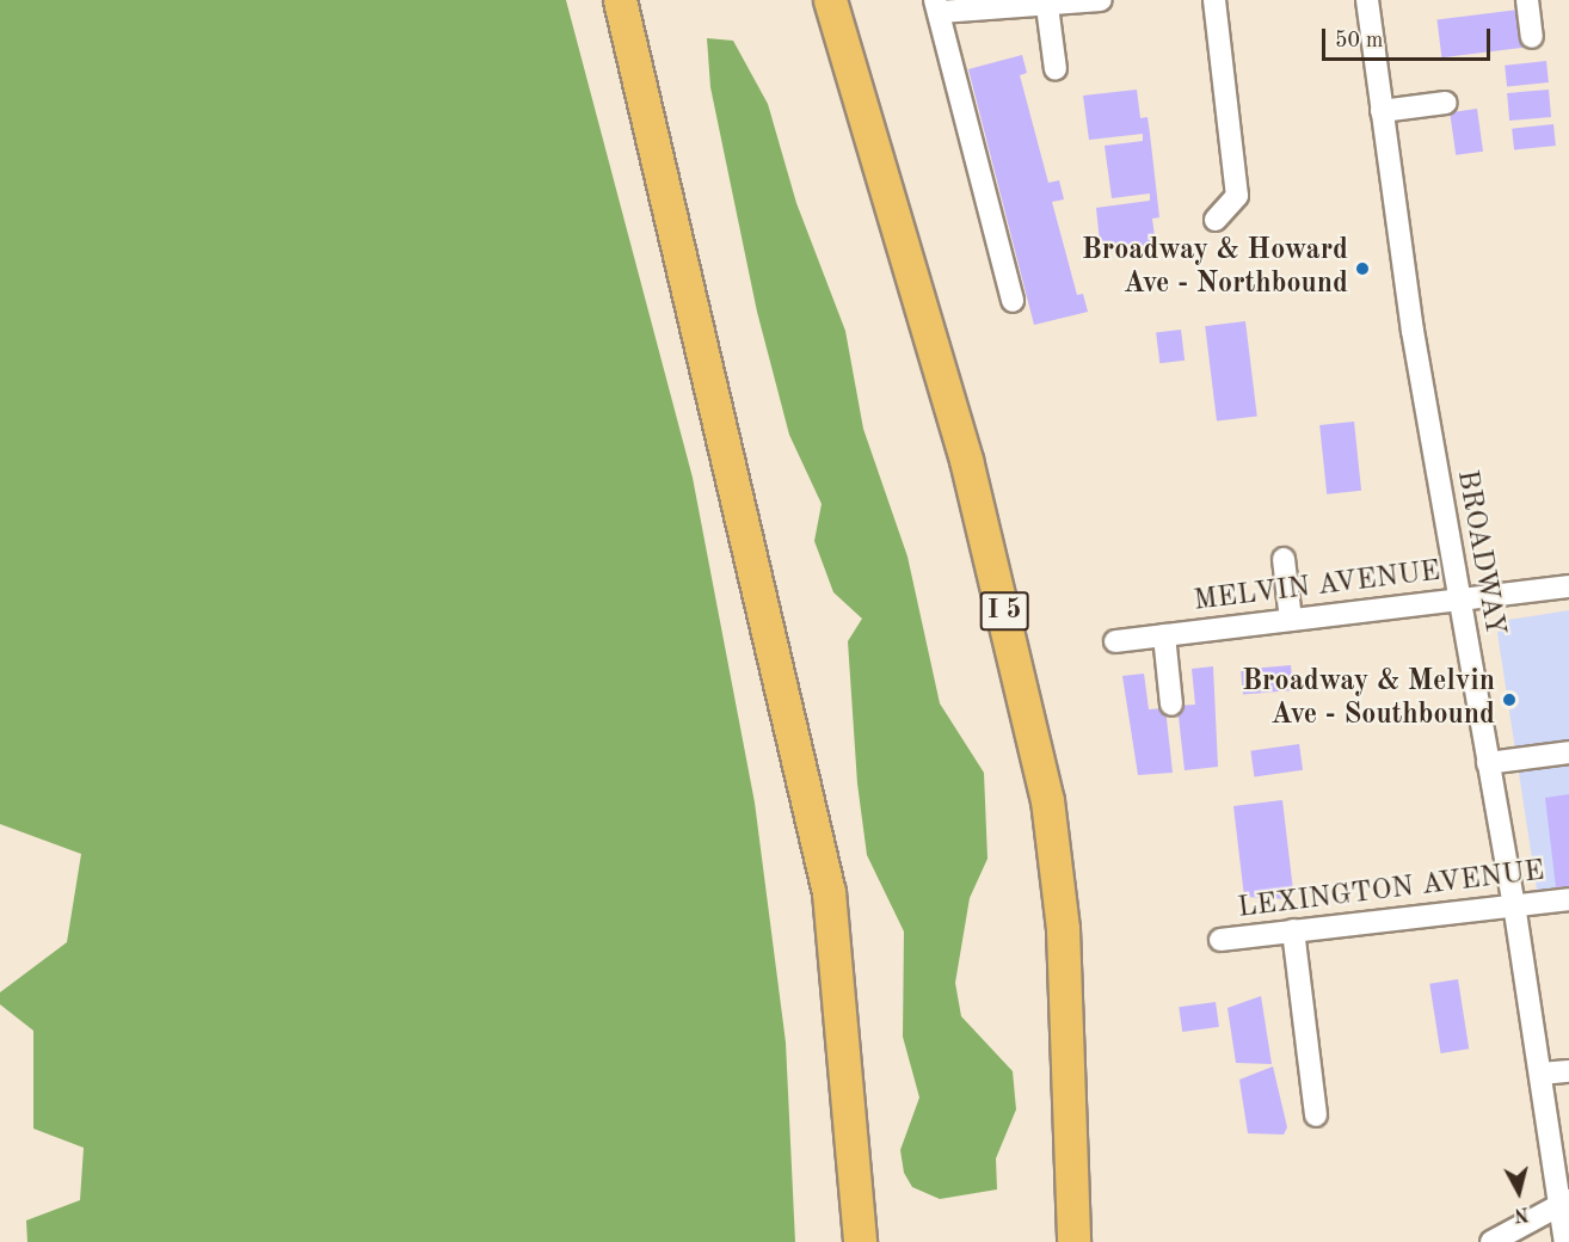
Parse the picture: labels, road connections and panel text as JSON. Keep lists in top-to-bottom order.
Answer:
{
  "streets": {
    "highway": ["I 5"],
    "street": ["BROADWAY", "MELVIN AVENUE", "LEXINGTON AVENUE"]
  },
  "crossings": [
    ["BROADWAY", "MELVIN AVENUE"],
    ["BROADWAY", "LEXINGTON AVENUE"]
  ],
  "places": ["Broadway & Howard Ave - Northbound", "Broadway & Melvin Ave - Southbound"],
  "scale_bar": "50 m",
  "north": "bottom"
}
